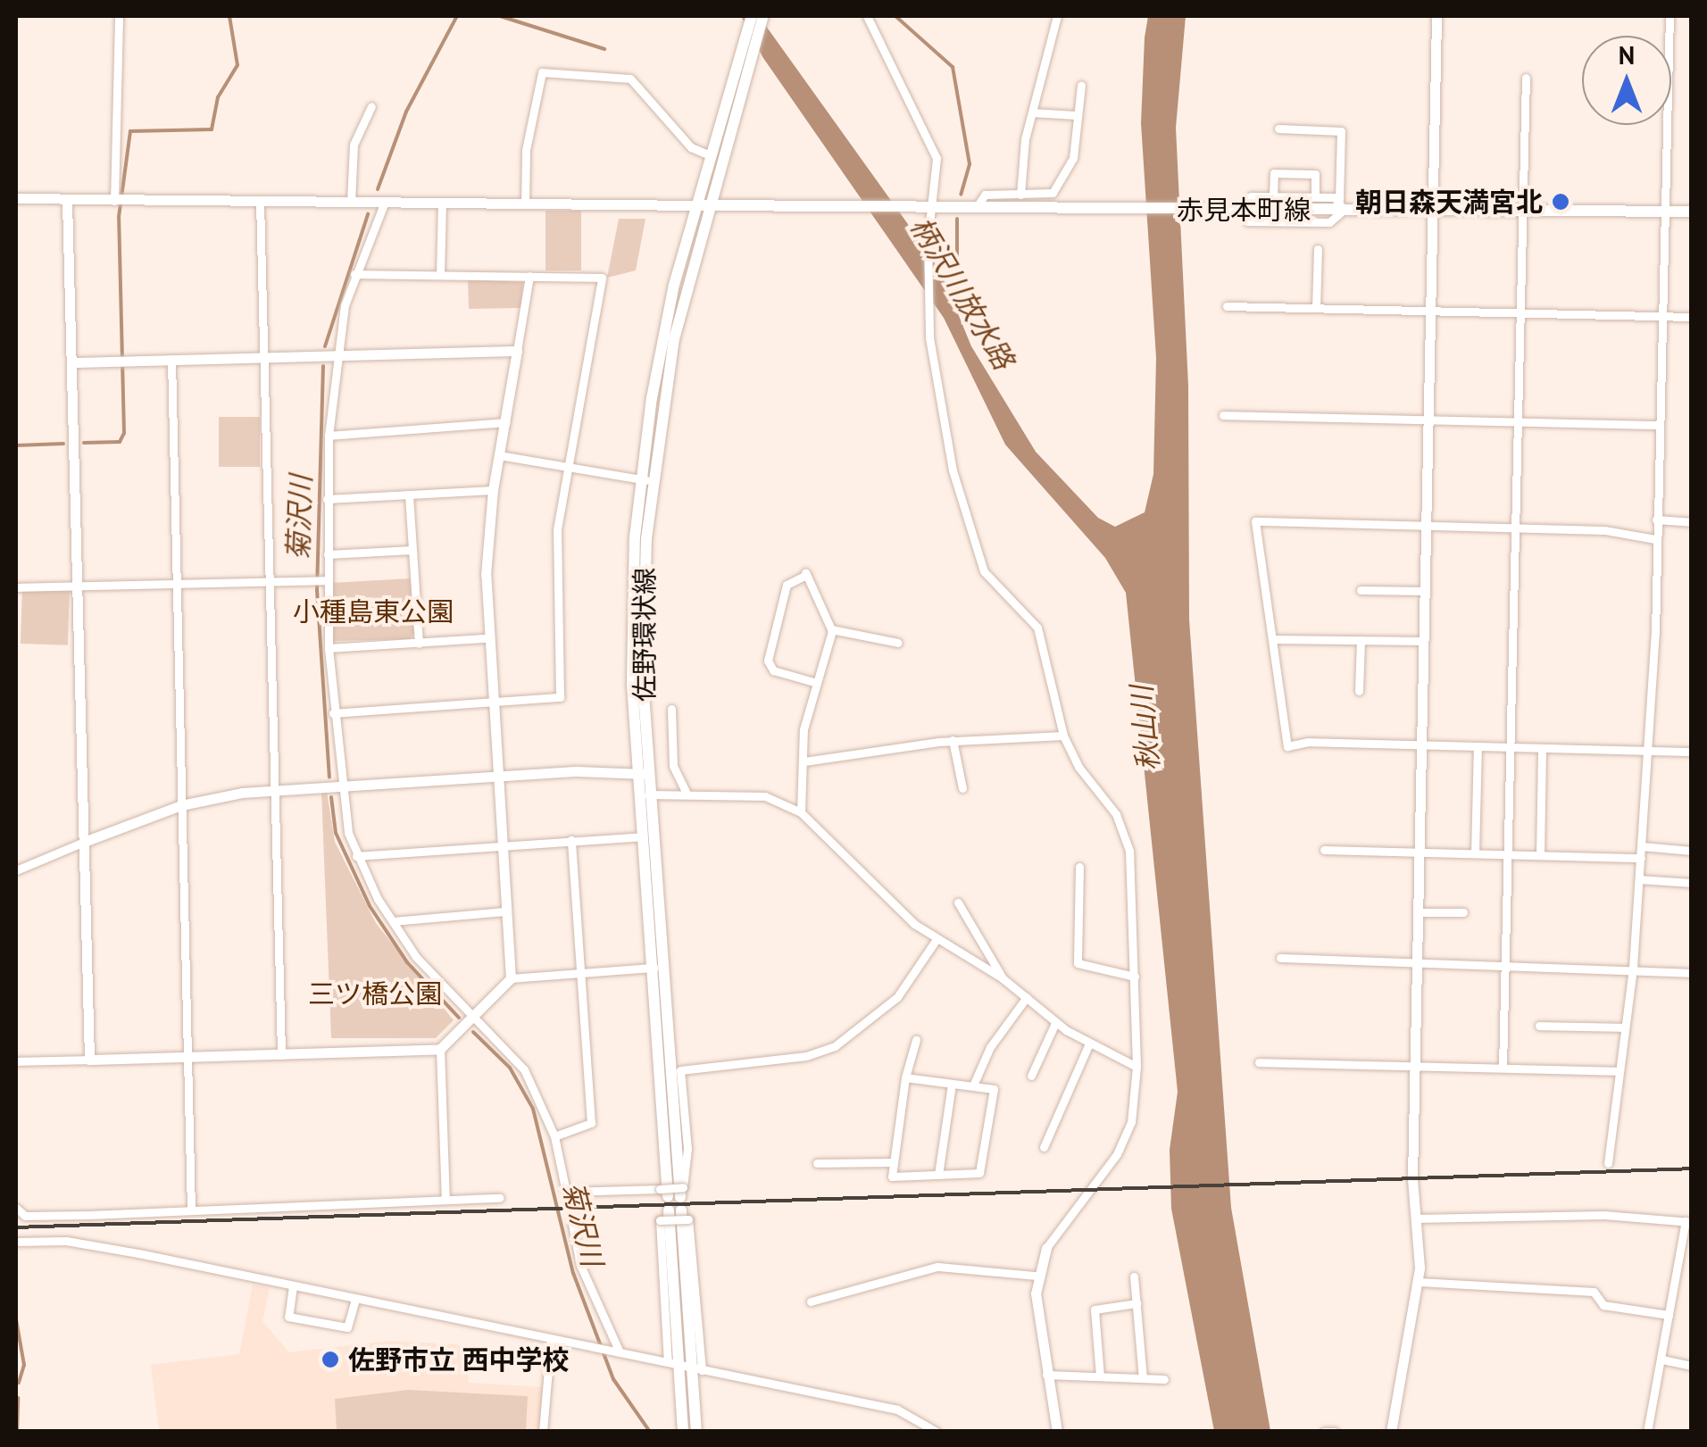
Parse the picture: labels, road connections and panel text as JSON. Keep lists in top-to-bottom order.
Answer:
{
  "streets": {
    "main road": ["赤見本町線", "佐野環状線"]
  },
  "crossings": [
    ["赤見本町線", "佐野環状線"]
  ],
  "water": ["柄沢川放水路", "菊沢川", "秋山川"],
  "parks": ["小種島東公園", "三ツ橋公園"],
  "places": ["朝日森天満宮北", "佐野市立 西中学校"],
  "north": "top"
}
